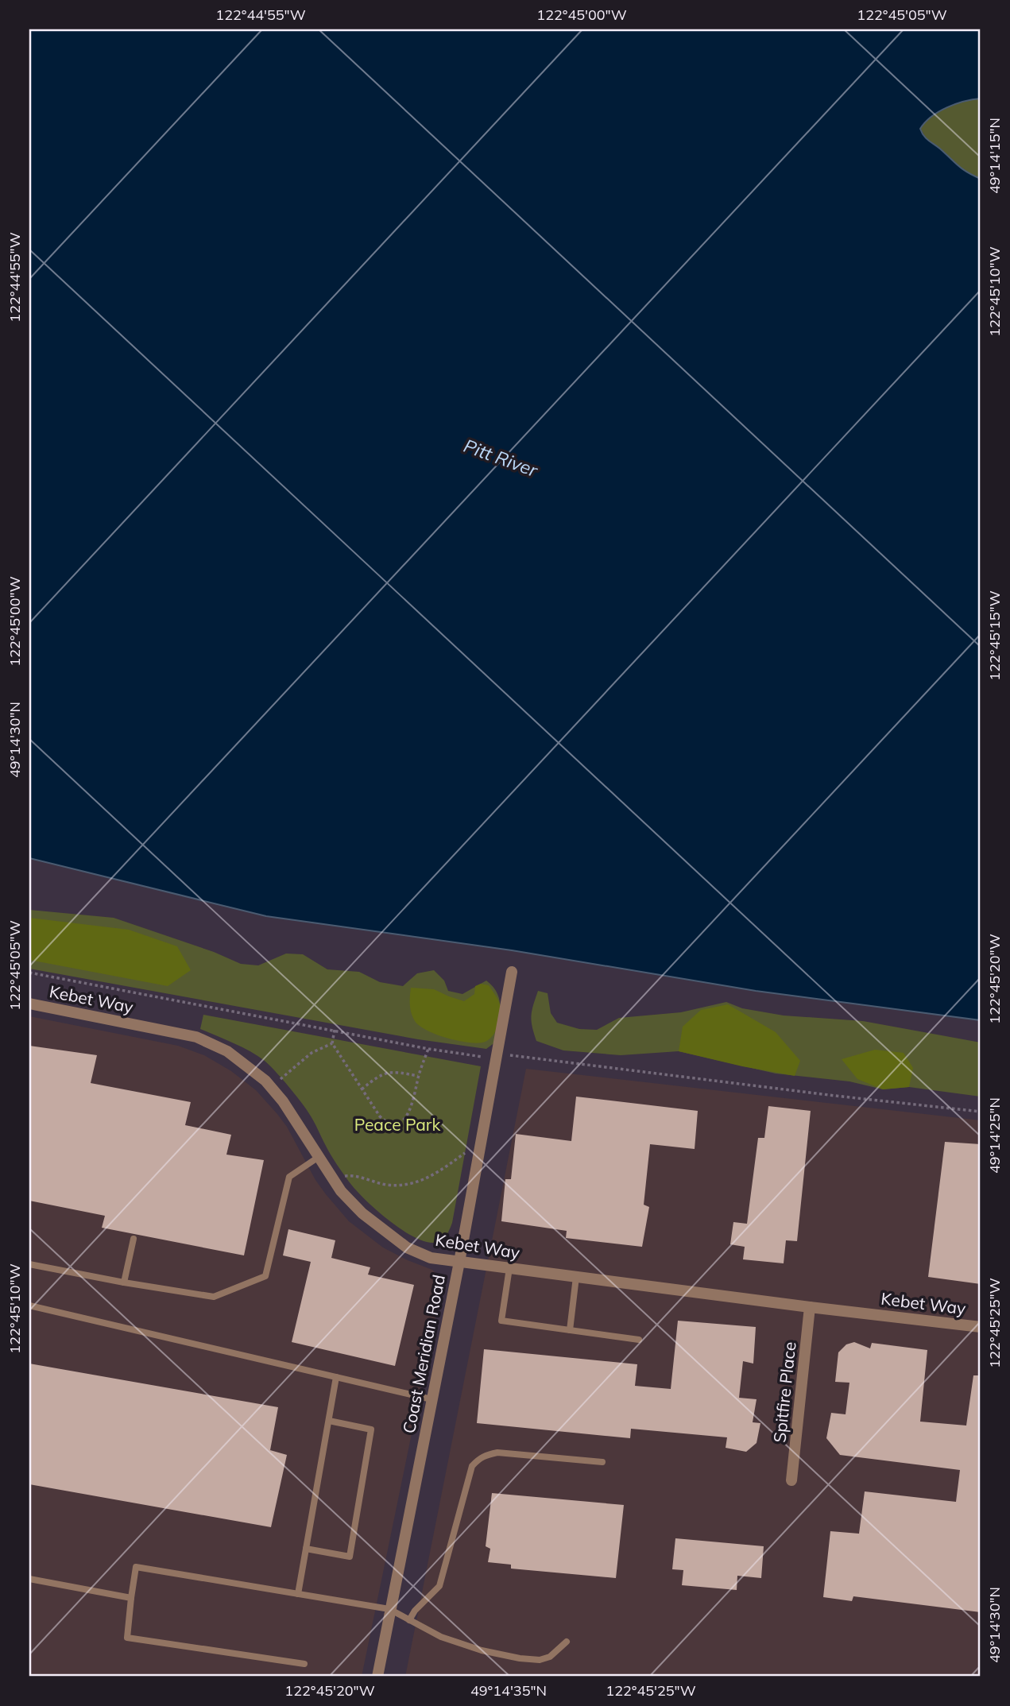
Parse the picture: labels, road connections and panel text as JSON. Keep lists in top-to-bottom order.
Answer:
{
  "streets": {
    "street": ["Kebet Way", "Coast Meridian Road", "Spitfire Place"]
  },
  "crossings": [
    ["Kebet Way", "Coast Meridian Road"],
    ["Kebet Way", "Spitfire Place"]
  ],
  "water": ["Pitt River"],
  "parks": ["Peace Park"],
  "coordinates": [
    "122°44'55\"W",
    "122°45'00\"W",
    "122°45'05\"W",
    "49°14'15\"N",
    "122°45'10\"W",
    "122°45'15\"W",
    "49°14'30\"N",
    "122°45'20\"W",
    "49°14'25\"N",
    "122°45'25\"W",
    "49°14'35\"N"
  ]
}
